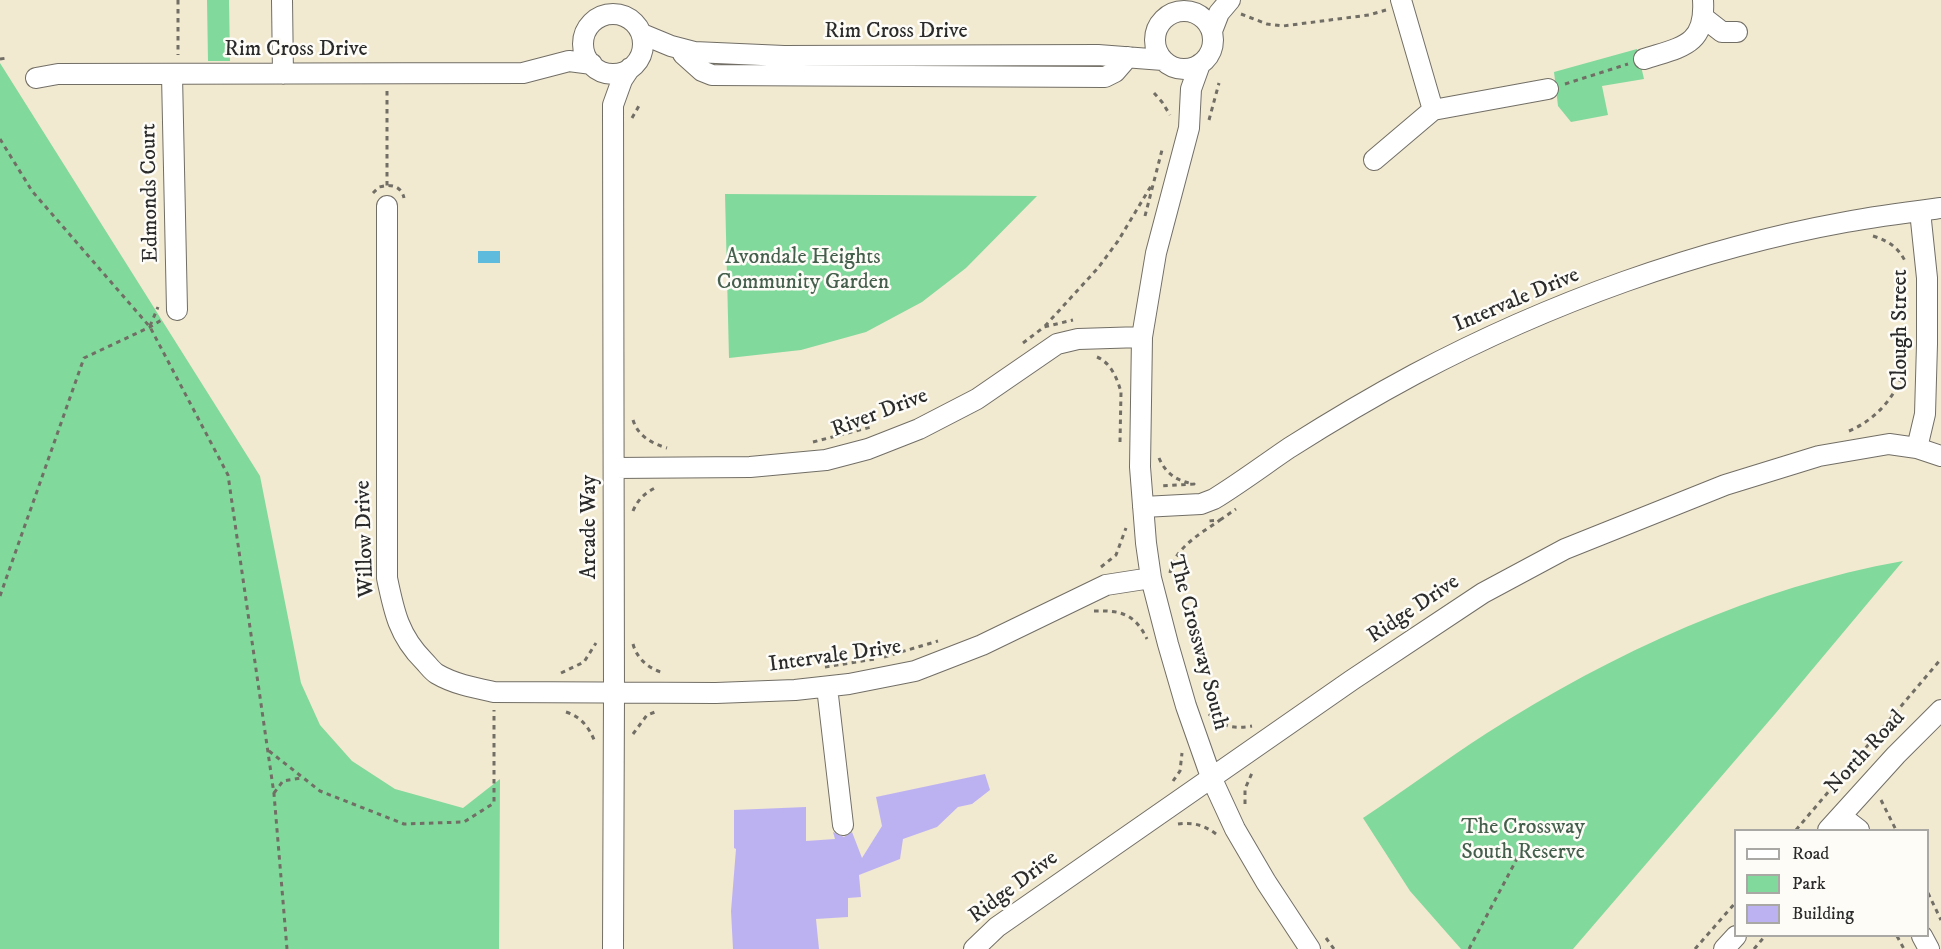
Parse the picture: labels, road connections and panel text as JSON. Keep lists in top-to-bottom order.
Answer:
{
  "streets": {
    "street": [
      "Rim Cross Drive",
      "Edmonds Court",
      "Intervale Drive",
      "Clough Street",
      "River Drive",
      "Arcade Way",
      "Willow Drive",
      "Ridge Drive",
      "The Crossway South",
      "North Road"
    ]
  },
  "crossings": [
    ["Rim Cross Drive", "Edmonds Court"],
    ["Rim Cross Drive", "Arcade Way"],
    ["Rim Cross Drive", "The Crossway South"],
    ["Intervale Drive", "Clough Street"],
    ["Intervale Drive", "Arcade Way"],
    ["Intervale Drive", "Willow Drive"],
    ["Intervale Drive", "The Crossway South"],
    ["Clough Street", "Ridge Drive"],
    ["River Drive", "Arcade Way"],
    ["River Drive", "The Crossway South"],
    ["Arcade Way", "Willow Drive"],
    ["Ridge Drive", "The Crossway South"]
  ],
  "parks": ["Avondale Heights Community Garden", "The Crossway South Reserve"],
  "legend": ["Road", "Park", "Building"]
}
